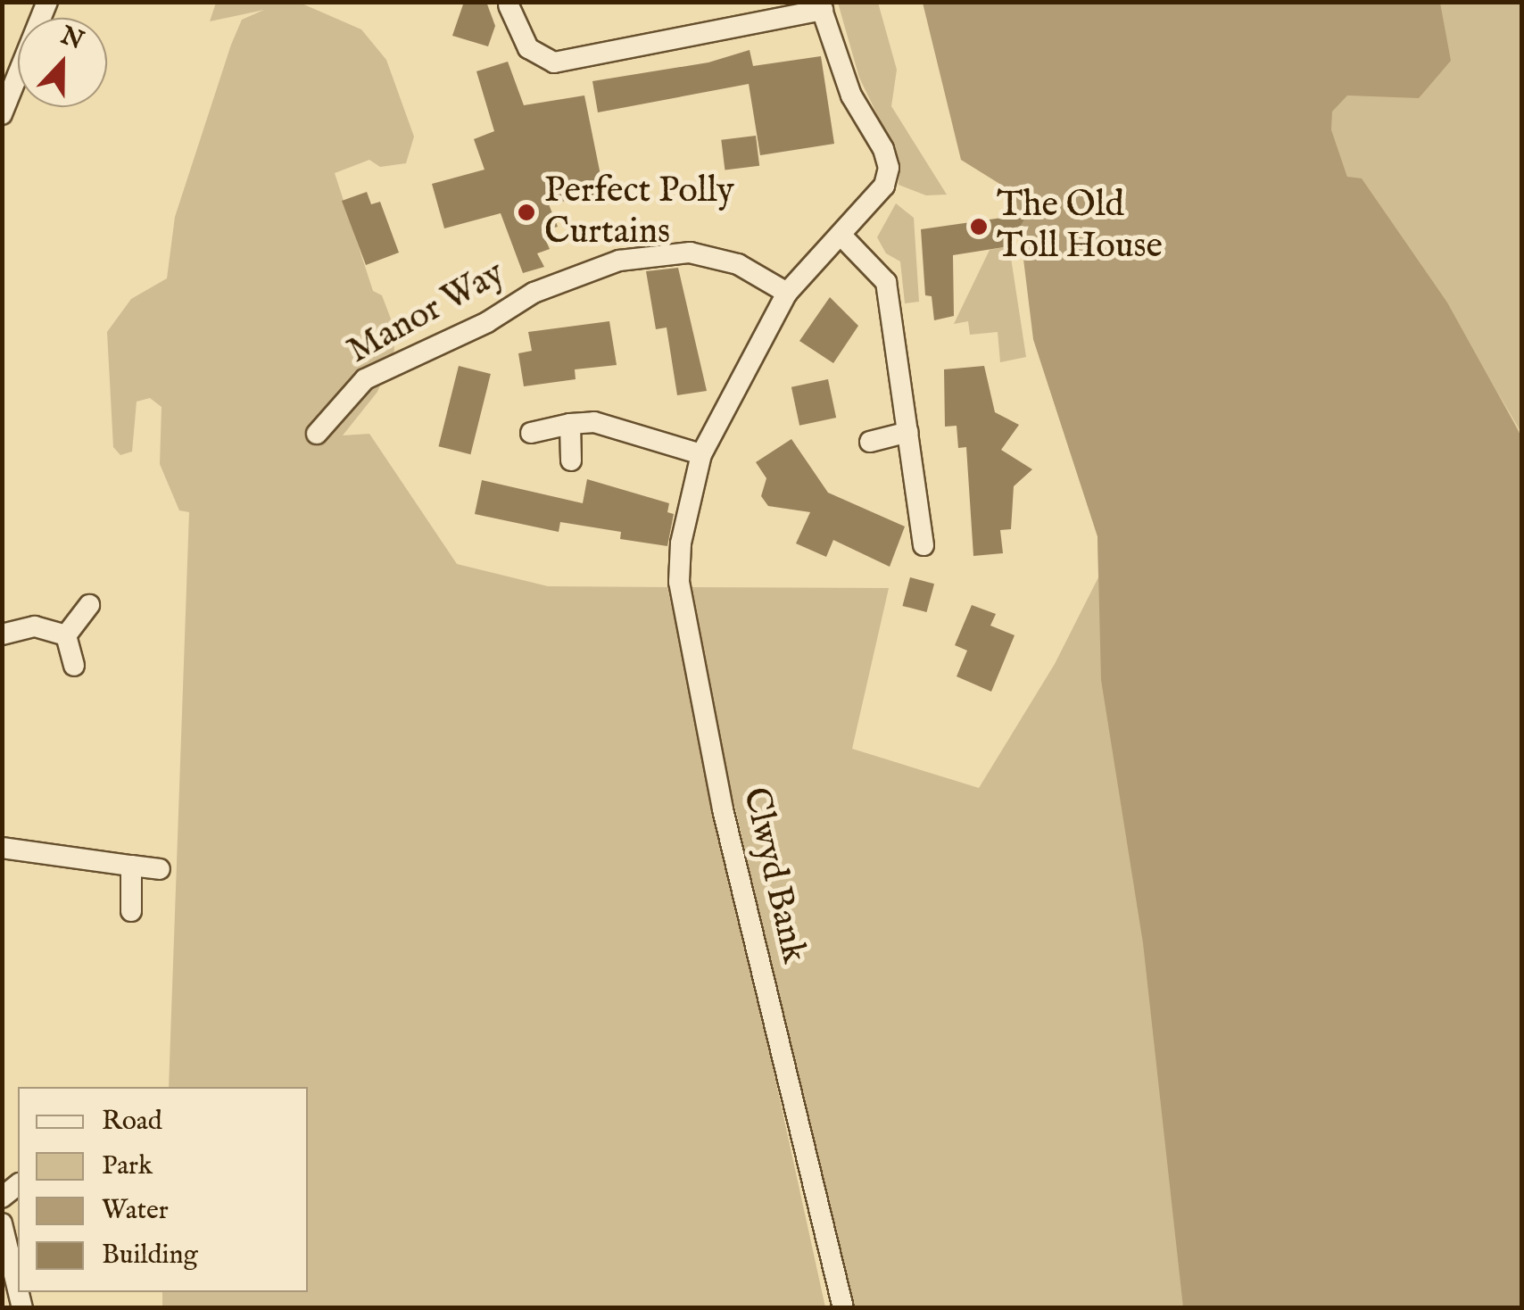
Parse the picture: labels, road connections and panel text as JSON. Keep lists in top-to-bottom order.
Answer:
{
  "streets": {
    "street": ["Manor Way", "Clwyd Bank"]
  },
  "crossings": [
    ["Manor Way", "Clwyd Bank"]
  ],
  "places": ["Perfect Polly Curtains", "The Old Toll House"],
  "legend": [
    "Road",
    "Park",
    "Water",
    "Building"
  ],
  "north": "top"
}
